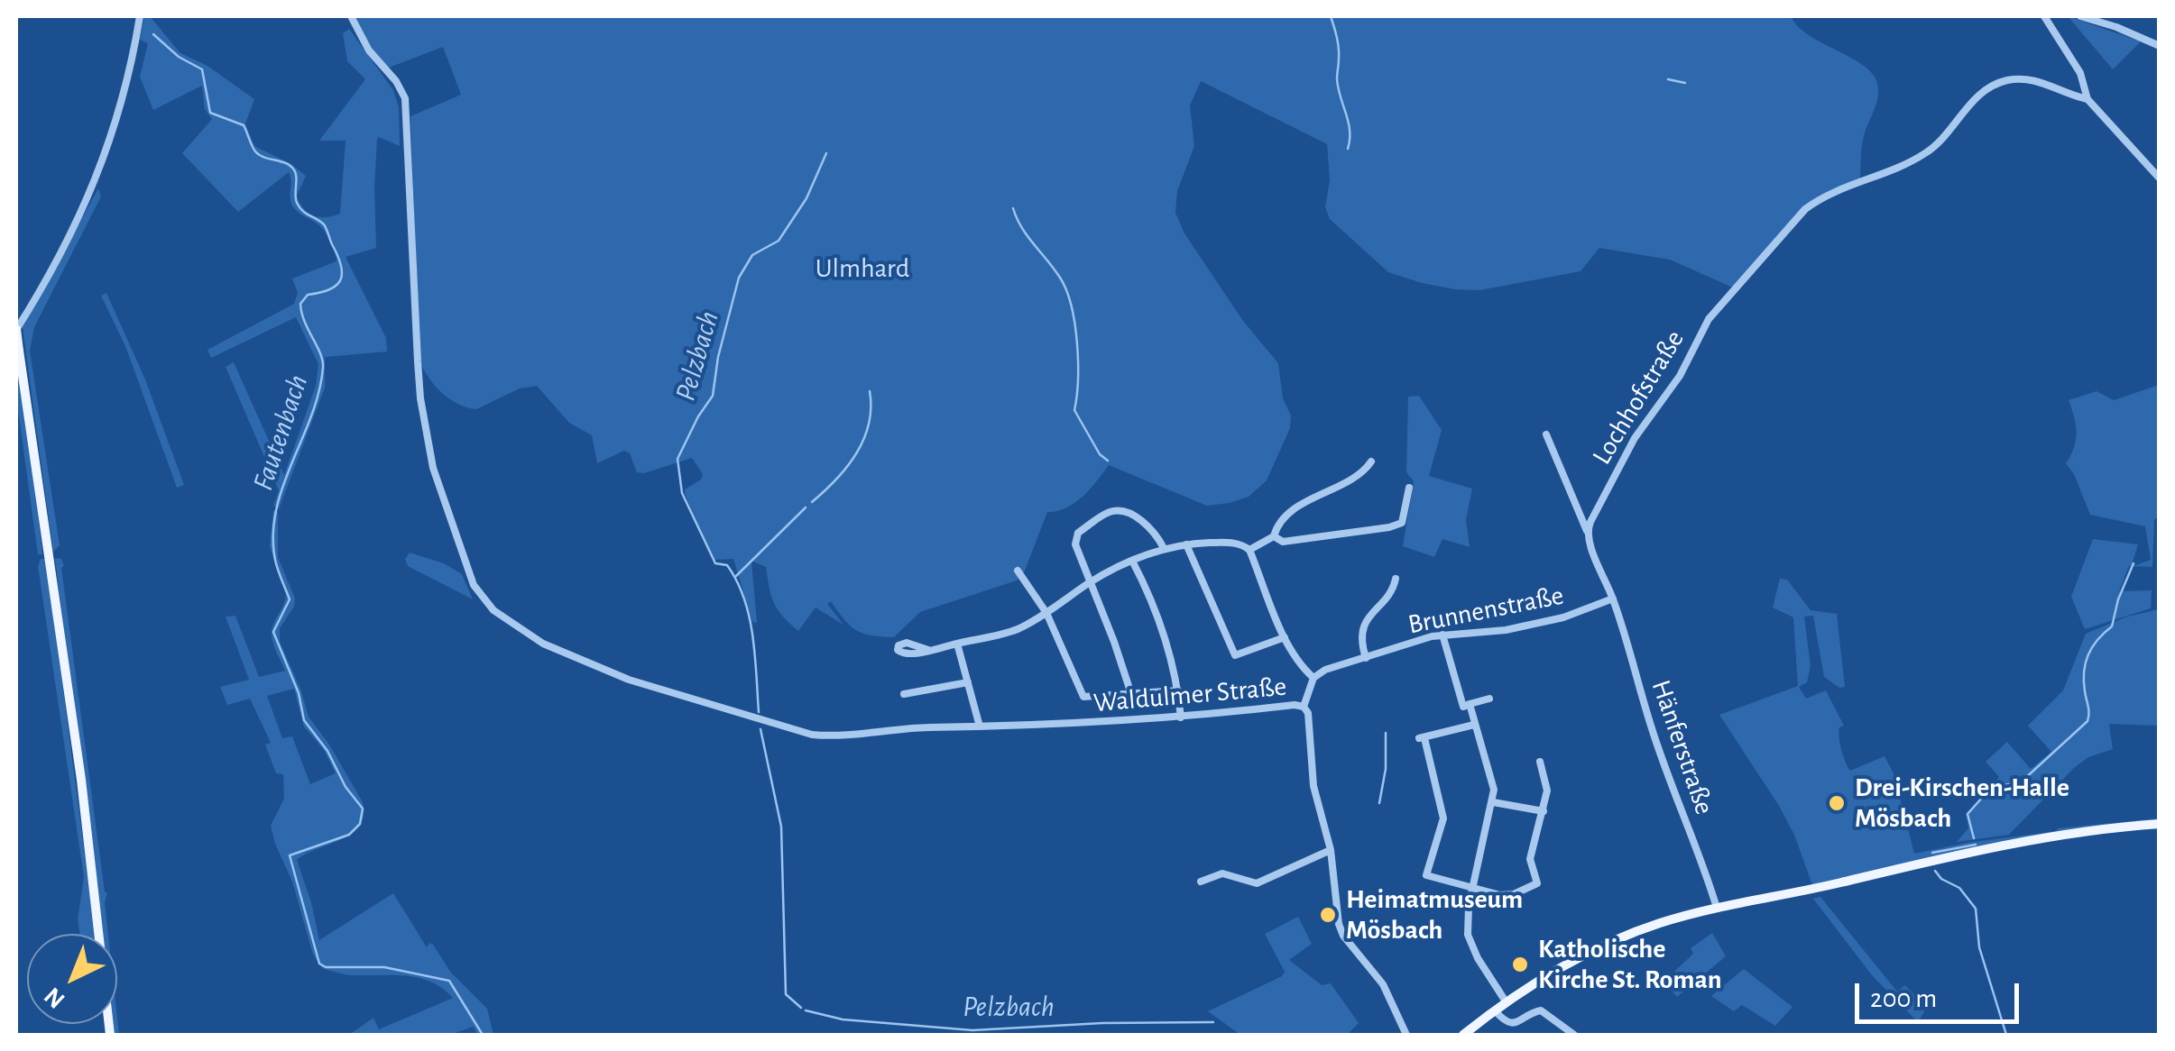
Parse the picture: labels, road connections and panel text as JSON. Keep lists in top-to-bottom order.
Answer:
{
  "streets": {
    "street": [
      "Lochhofstraße",
      "Brunnenstraße",
      "Waldulmer Straße",
      "Hänferstraße"
    ]
  },
  "crossings": [
    ["Brunnenstraße", "Hänferstraße"]
  ],
  "water": ["Pelzbach", "Fautenbach"],
  "parks": ["Ulmhard"],
  "places": ["Drei-Kirschen-Halle Mösbach", "Heimatmuseum Mösbach", "Katholische Kirche St. Roman"],
  "scale_bar": "200 m",
  "north": "bottom left"
}
